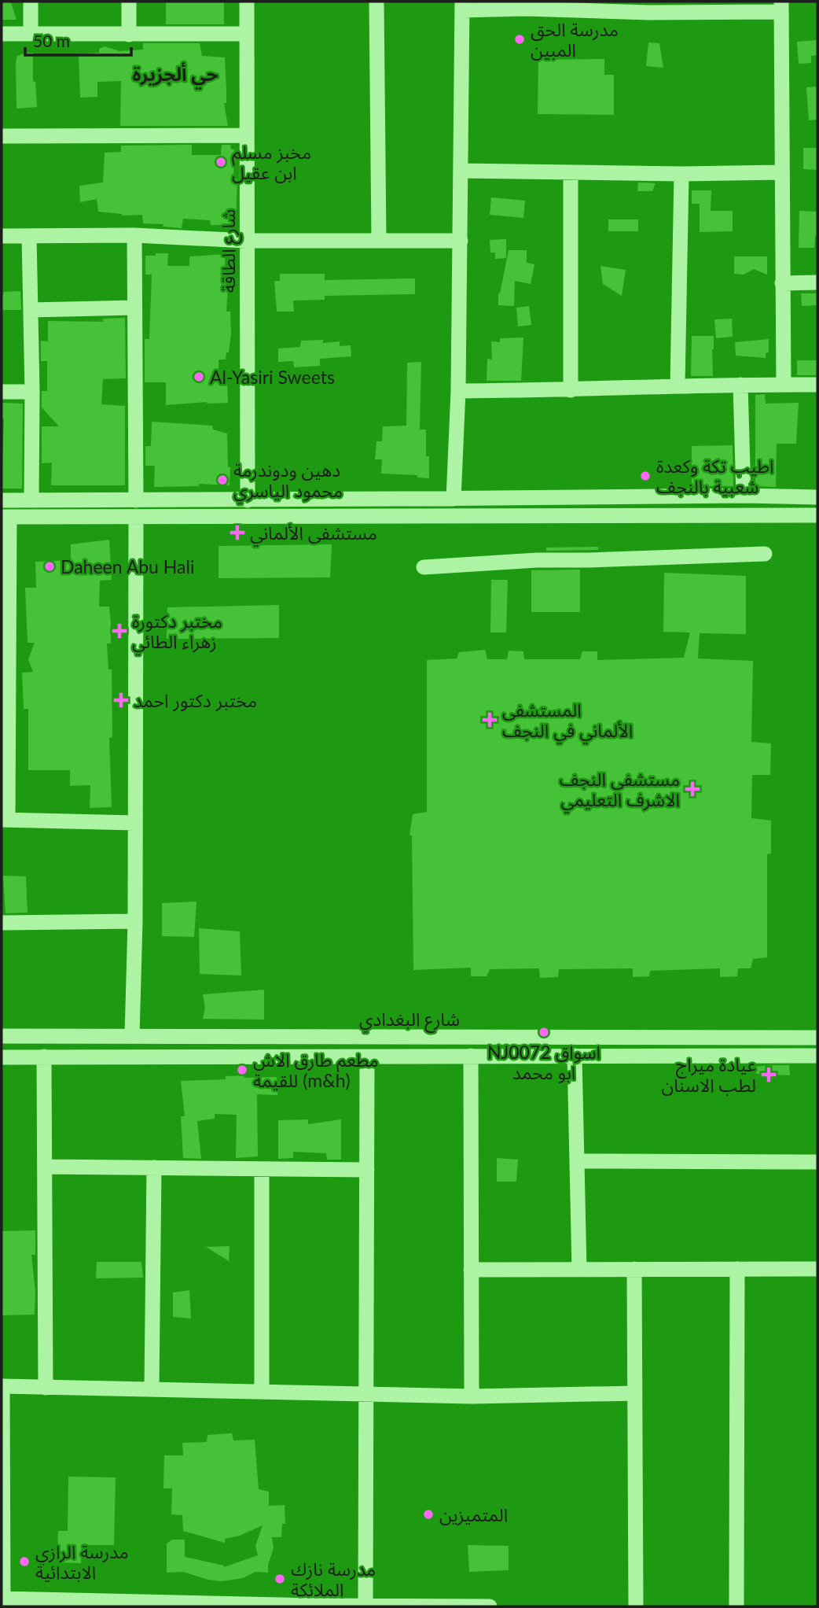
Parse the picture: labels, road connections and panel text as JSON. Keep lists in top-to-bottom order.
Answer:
{
  "streets": {
    "street": ["شارع الطاقة", "شارع البغدادي"]
  },
  "districts": ["حي ألجزيرة"],
  "places": {
    "other": [
      "مدرسة الحق المبين",
      "مخبز مسلم ابن عقيل",
      "Al-Yasiri Sweets",
      "اطيب تكة وكعدة شعبية بالنجف",
      "دهين ودوندرمة محمود الياسري",
      "Daheen Abu Hali",
      "NJ0072 اسواق ابو محمد",
      "مطعم طارق الاش للقيمة (m&h)",
      "المتميزين",
      "مدرسة الرازي الابتدائية",
      "مدرسة نازك الملائكة"
    ],
    "health": [
      "مستشفى الألماني",
      "مختبر دكتورة زهراء الطائي",
      "مختبر دكتور احمد",
      "المستشفى الألماني في النجف",
      "مستشفى النجف الاشرف التعليمي",
      "عيادة ميراج لطب الاسنان"
    ]
  },
  "scale_bar": "50 m"
}
